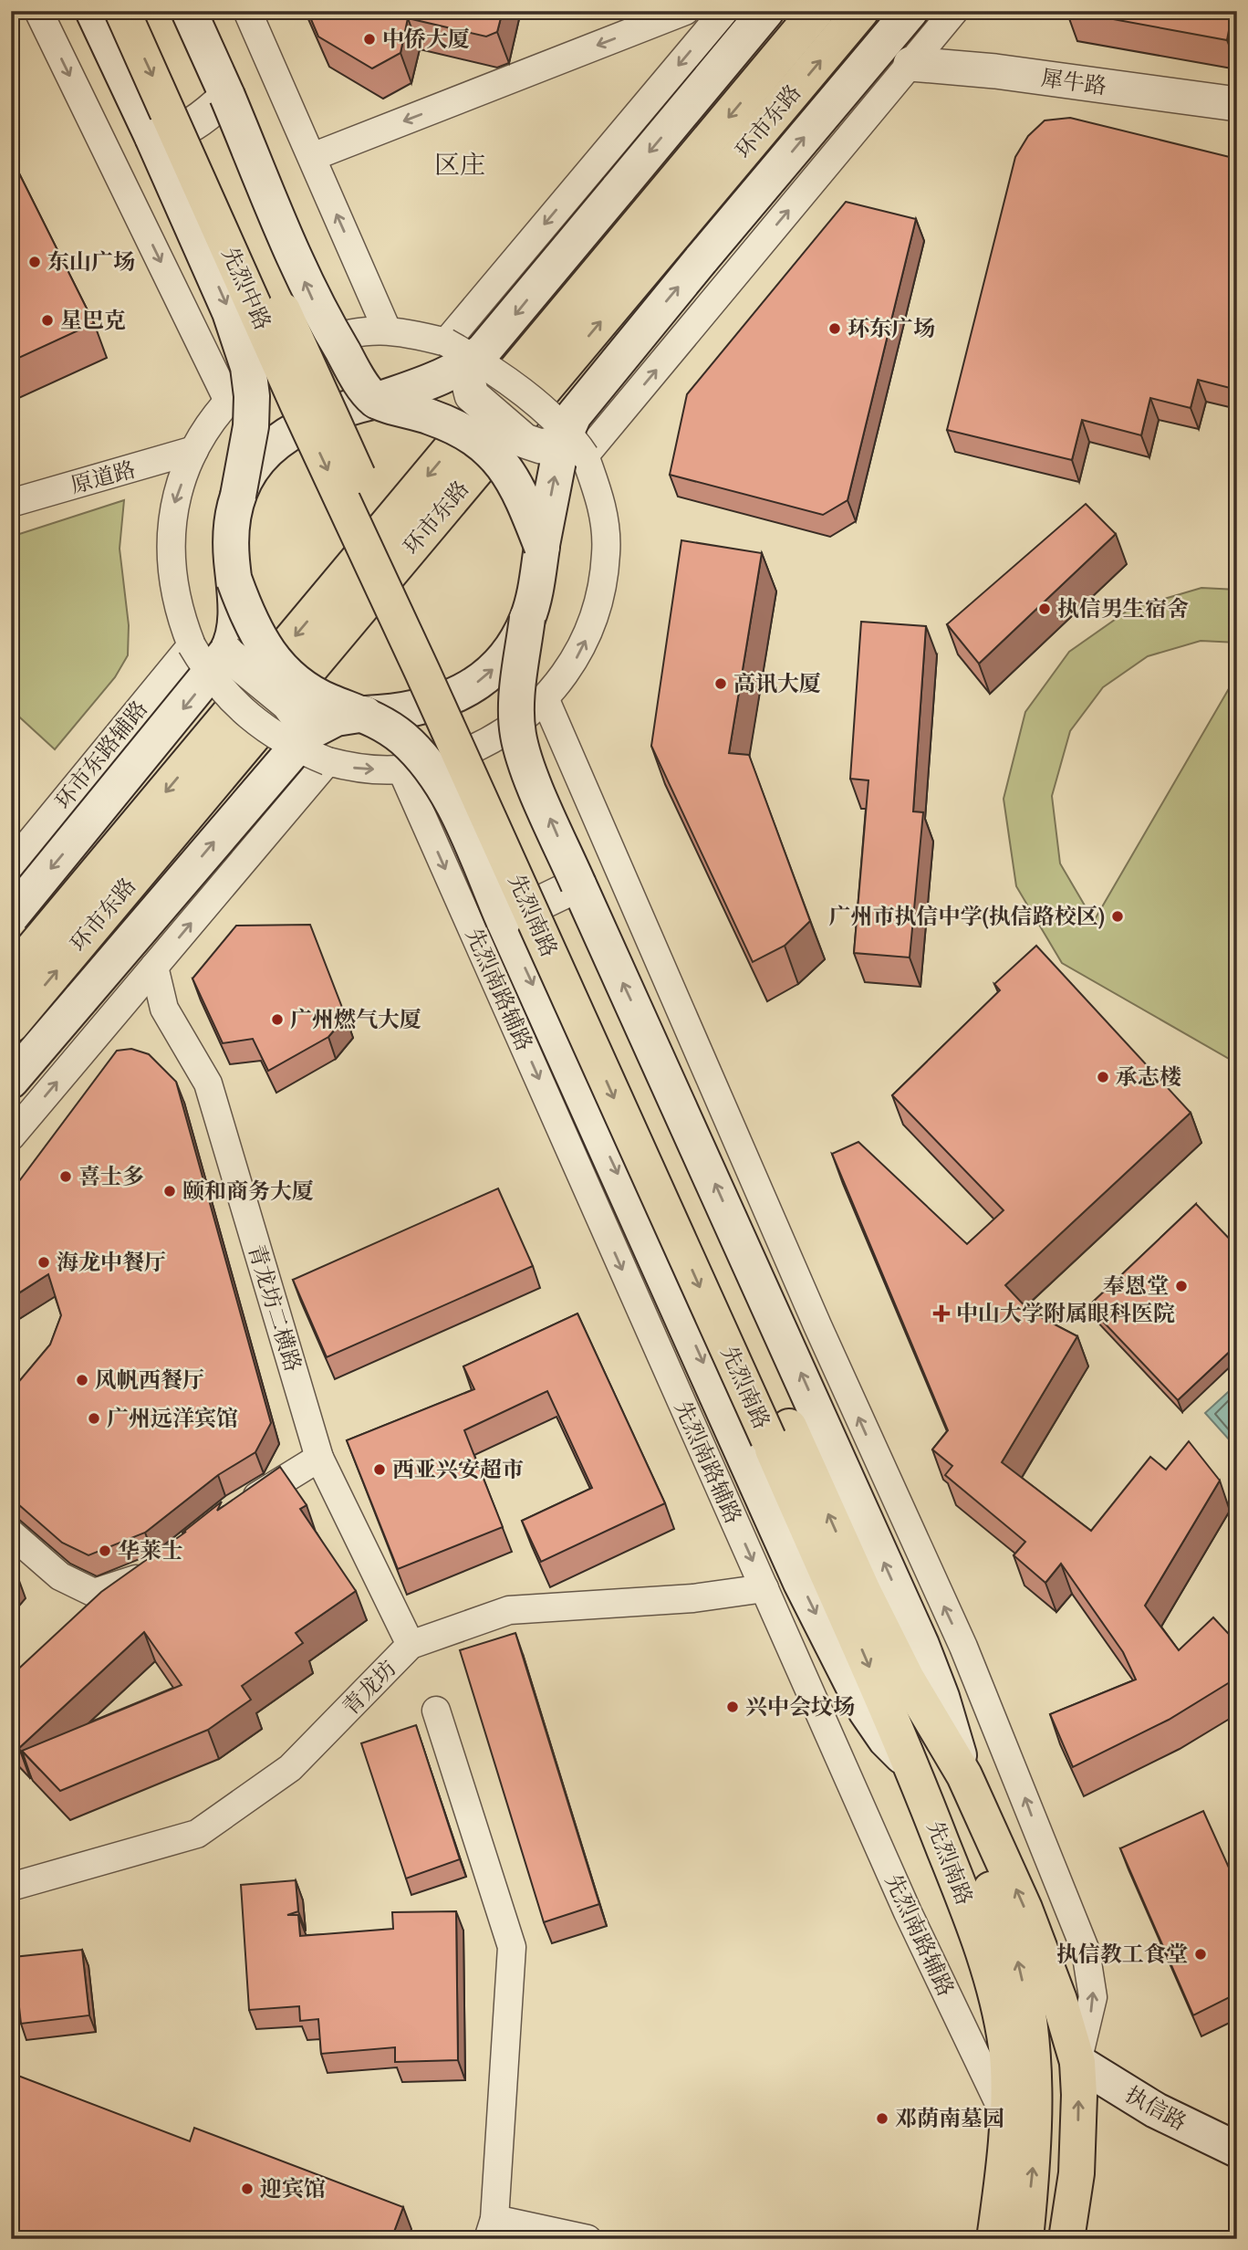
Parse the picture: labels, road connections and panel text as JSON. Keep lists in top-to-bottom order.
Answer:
{
  "streets": {
    "main road": [
      "环市东路",
      "先烈中路",
      "先烈南路",
      "执信路"
    ],
    "street": [
      "犀牛路",
      "原道路",
      "环市东路辅路",
      "先烈南路辅路",
      "青龙坊二横路",
      "青龙坊"
    ]
  },
  "crossings": [
    ["先烈中路", "先烈南路"],
    ["先烈南路", "先烈南路辅路"],
    ["先烈南路", "执信路"],
    ["先烈南路辅路", "青龙坊"],
    ["青龙坊二横路", "青龙坊"]
  ],
  "districts": ["区庄"],
  "places": {
    "other": [
      "中侨大厦",
      "东山广场",
      "星巴克",
      "环东广场",
      "执信男生宿舍",
      "高讯大厦",
      "广州市执信中学(执信路校区)",
      "广州燃气大厦",
      "承志楼",
      "喜士多",
      "颐和商务大厦",
      "海龙中餐厅",
      "奉恩堂",
      "风帆西餐厅",
      "广州远洋宾馆",
      "西亚兴安超市",
      "华莱士",
      "兴中会坟场",
      "执信教工食堂",
      "邓荫南墓园",
      "迎宾馆"
    ],
    "health": ["中山大学附属眼科医院"]
  }
}
